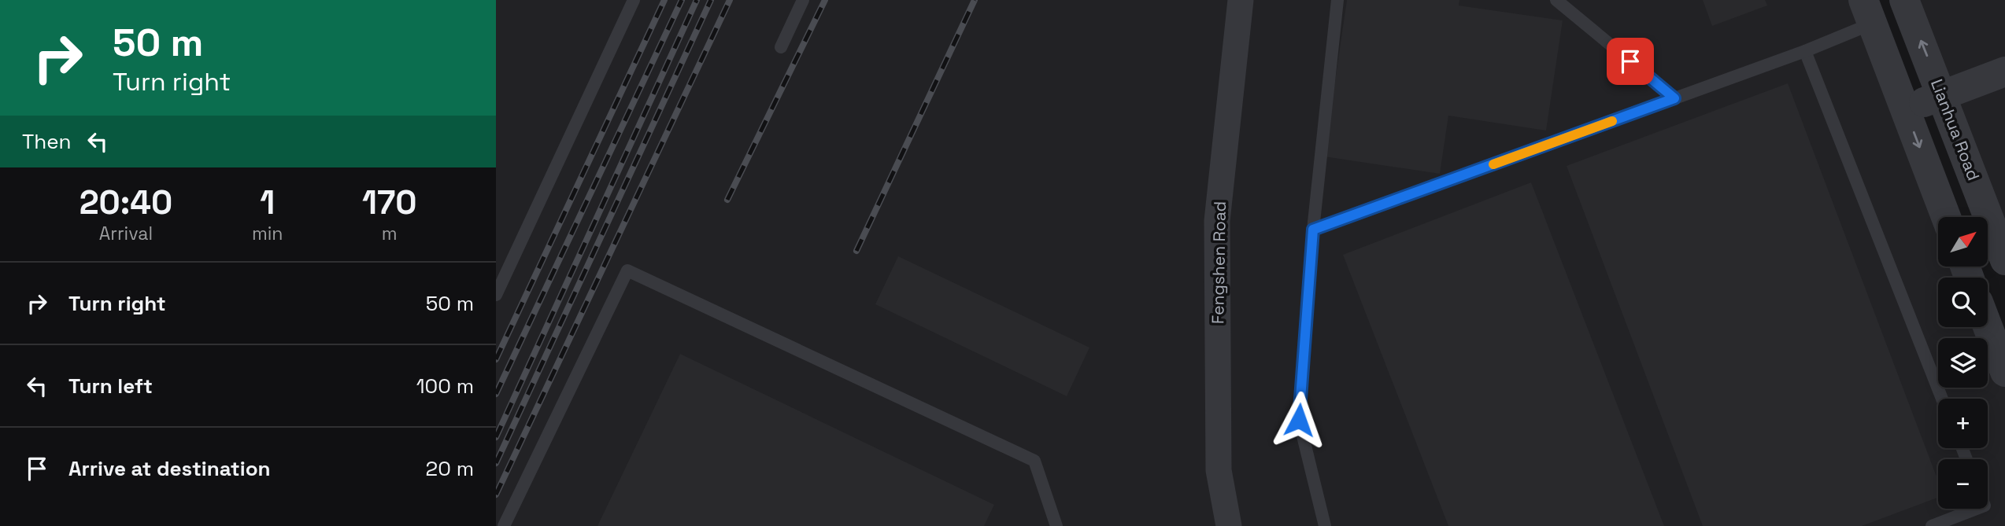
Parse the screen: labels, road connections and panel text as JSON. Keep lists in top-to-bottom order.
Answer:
{
  "streets": {
    "street": ["Lianhua Road", "Fengshen Road"]
  },
  "north": "top right",
  "page": {
    "turn": ["50 m", "Turn right"],
    "then": "Then",
    "eta": [
      "20:40",
      "Arrival",
      "1",
      "min",
      "170",
      "m"
    ],
    "map_buttons": ["+", "−"],
    "list": [
      {
        "name": "Turn right",
        "value": "50 m"
      },
      {
        "name": "Turn left",
        "value": "100 m"
      },
      {
        "name": "Arrive at destination",
        "value": "20 m"
      }
    ]
  }
}
